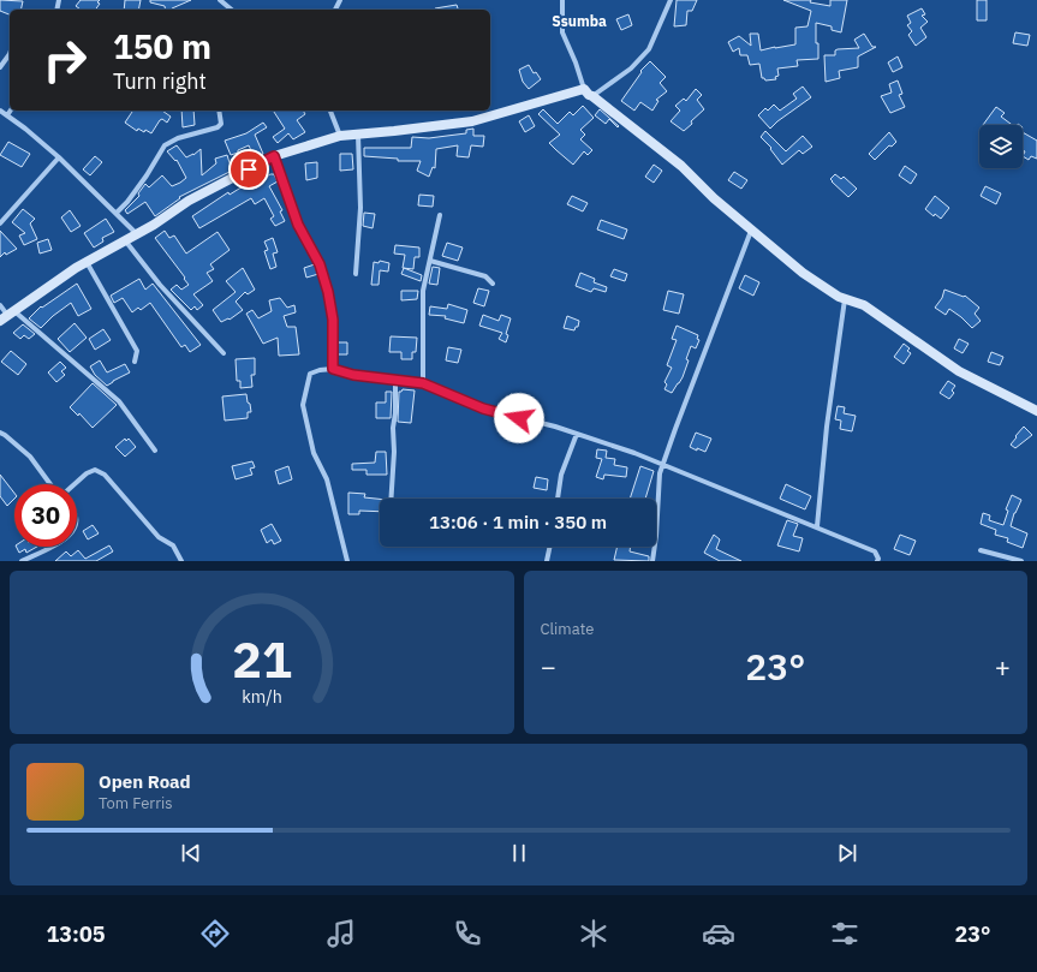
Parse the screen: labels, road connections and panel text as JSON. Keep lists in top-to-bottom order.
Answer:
{
  "districts": ["Ssumba"],
  "page": {
    "turn": ["150 m", "Turn right"],
    "limit": "30",
    "trip": "13:06 · 1 min · 350 m",
    "tile": "Climate",
    "heat": ["−", "23°", "+"],
    "song": ["Open Road", "Tom Ferris"],
    "tabs": ["13:05", "23°"],
    "gauge": ["21", "km/h"]
  }
}
